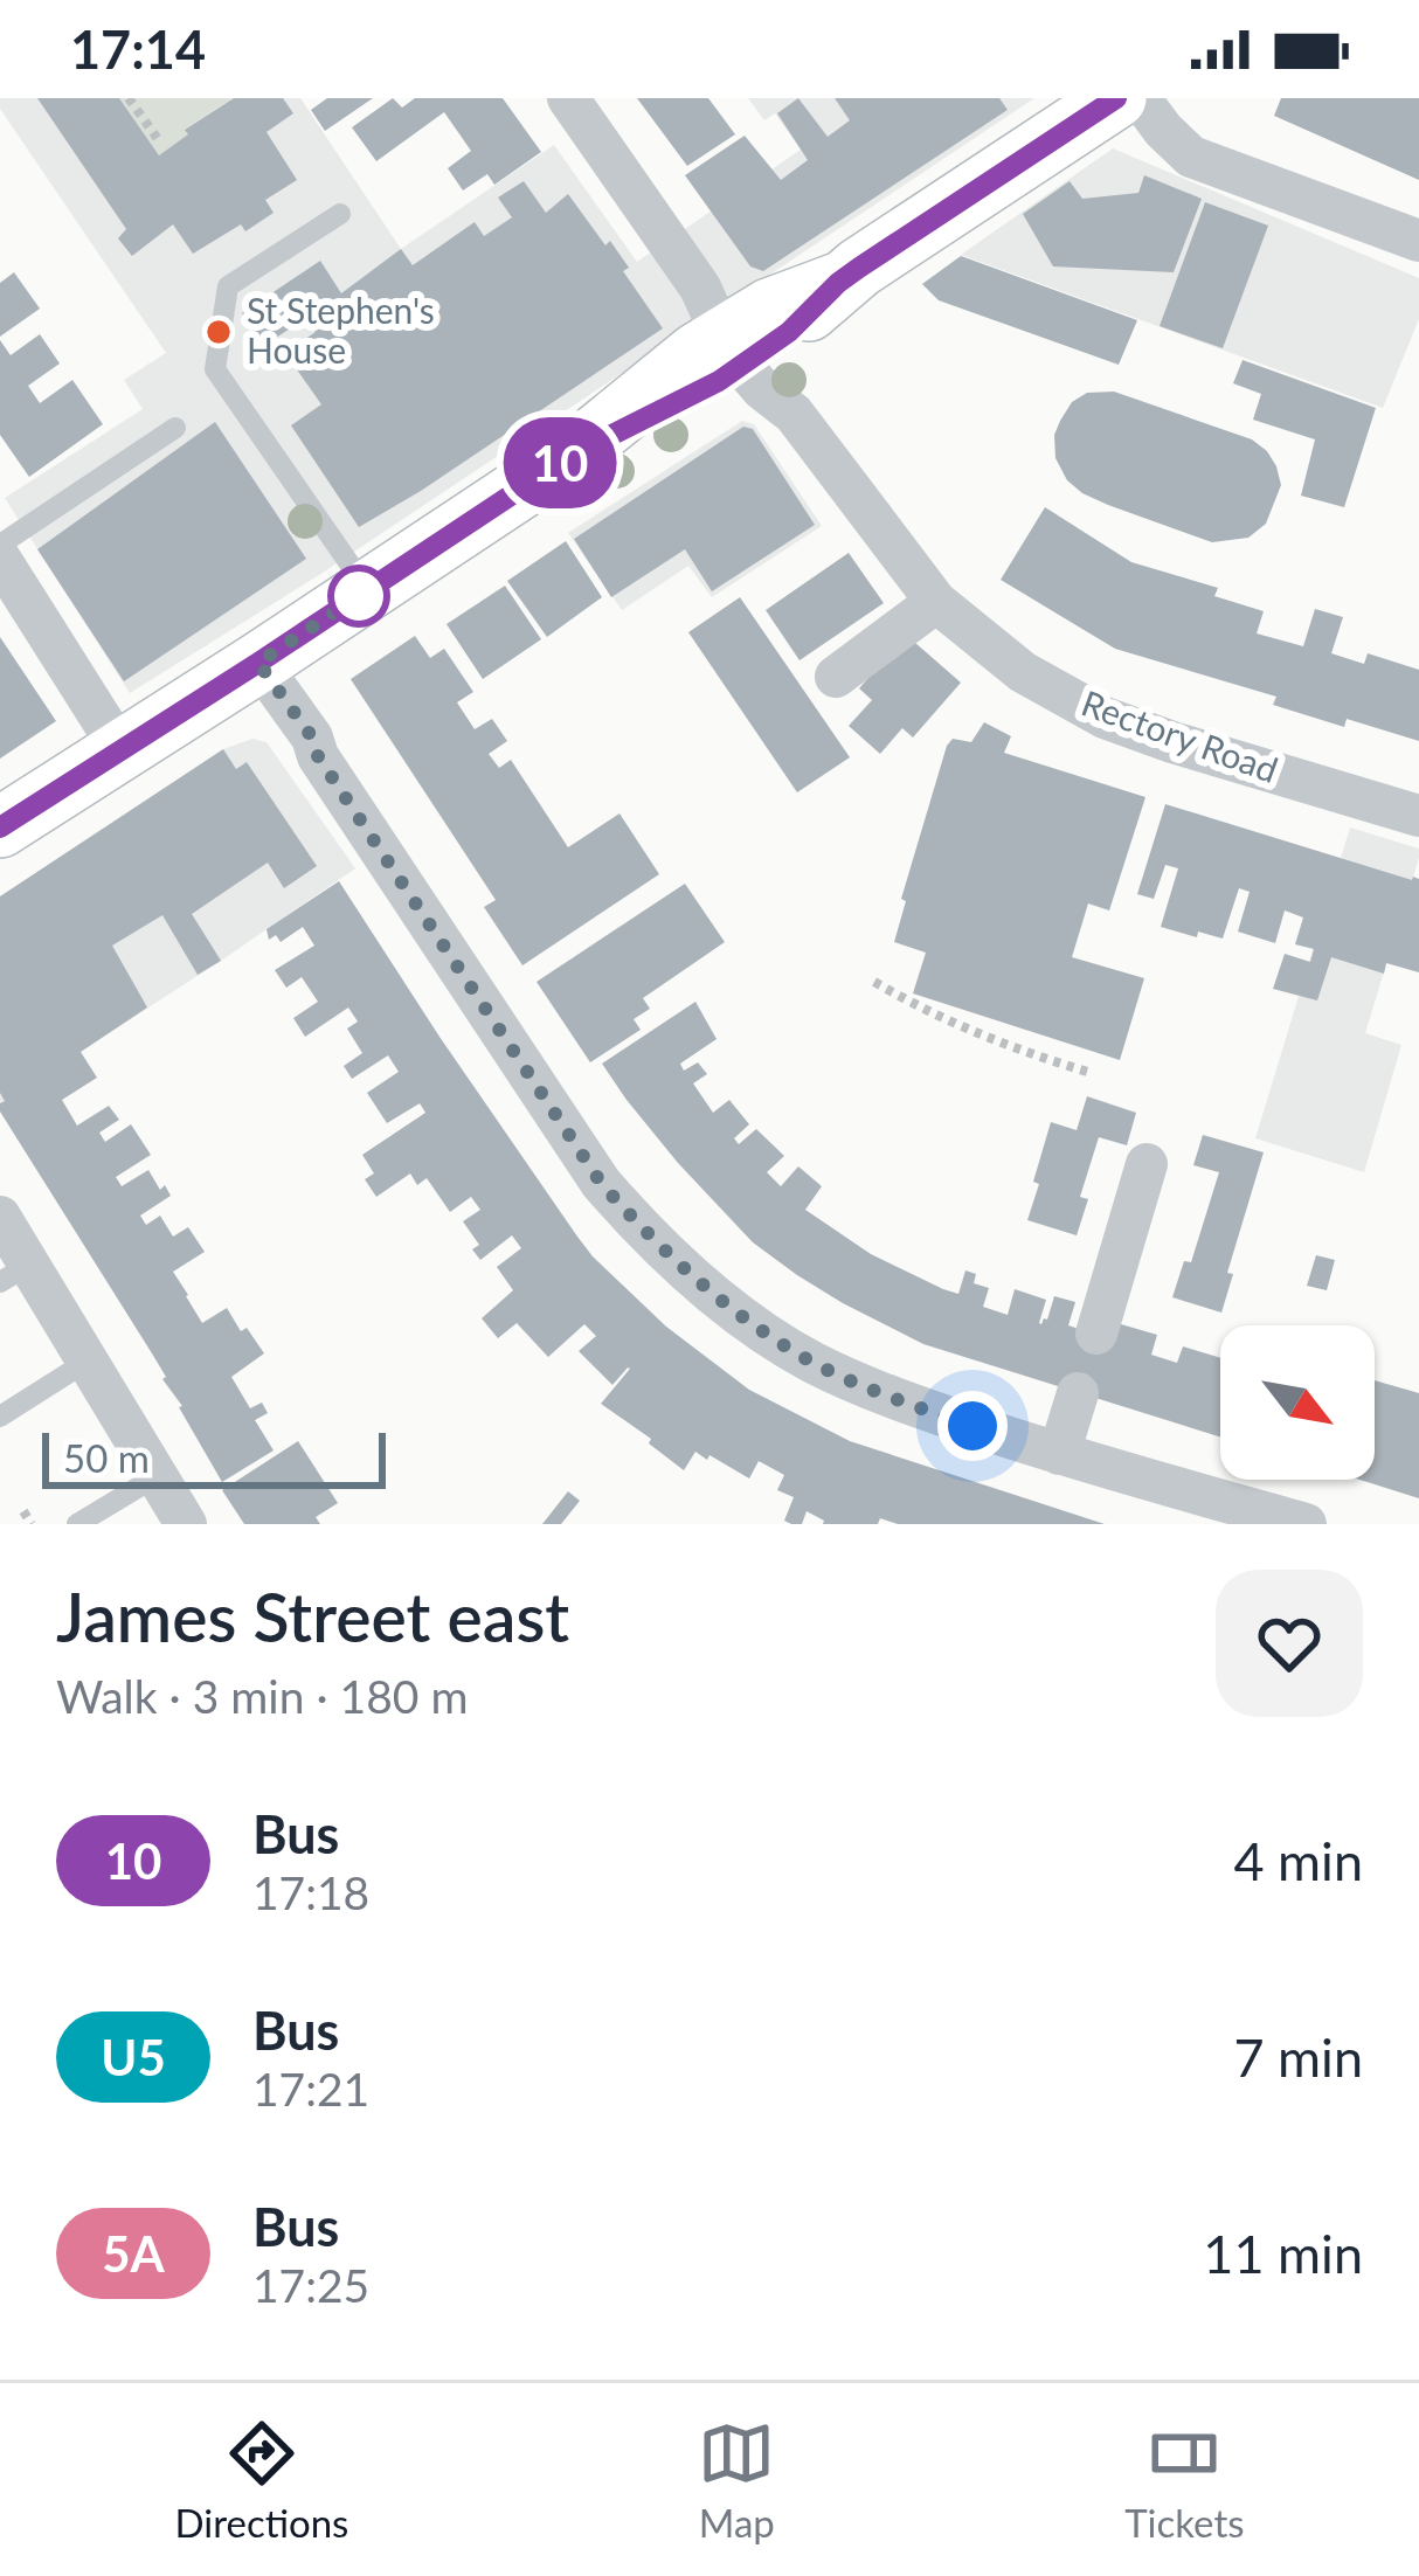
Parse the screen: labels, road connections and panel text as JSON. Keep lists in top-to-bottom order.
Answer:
{
  "streets": {
    "street": ["Rectory Road"]
  },
  "places": ["St Stephen's House"],
  "lines": ["bus line 10"],
  "scale_bar": "50 m",
  "north": "bottom right",
  "page": {
    "status": "17:14",
    "on_map": "10",
    "scale": "50 m",
    "heading": ["James Street east", "Walk · 3 min · 180 m"],
    "list": [
      {
        "mark": "10",
        "name": "Bus",
        "note": "17:18",
        "value": "4 min"
      },
      {
        "mark": "U5",
        "name": "Bus",
        "note": "17:21",
        "value": "7 min"
      },
      {
        "mark": "5A",
        "name": "Bus",
        "note": "17:25",
        "value": "11 min"
      }
    ],
    "tabs": ["Directions", "Map", "Tickets"]
  }
}
